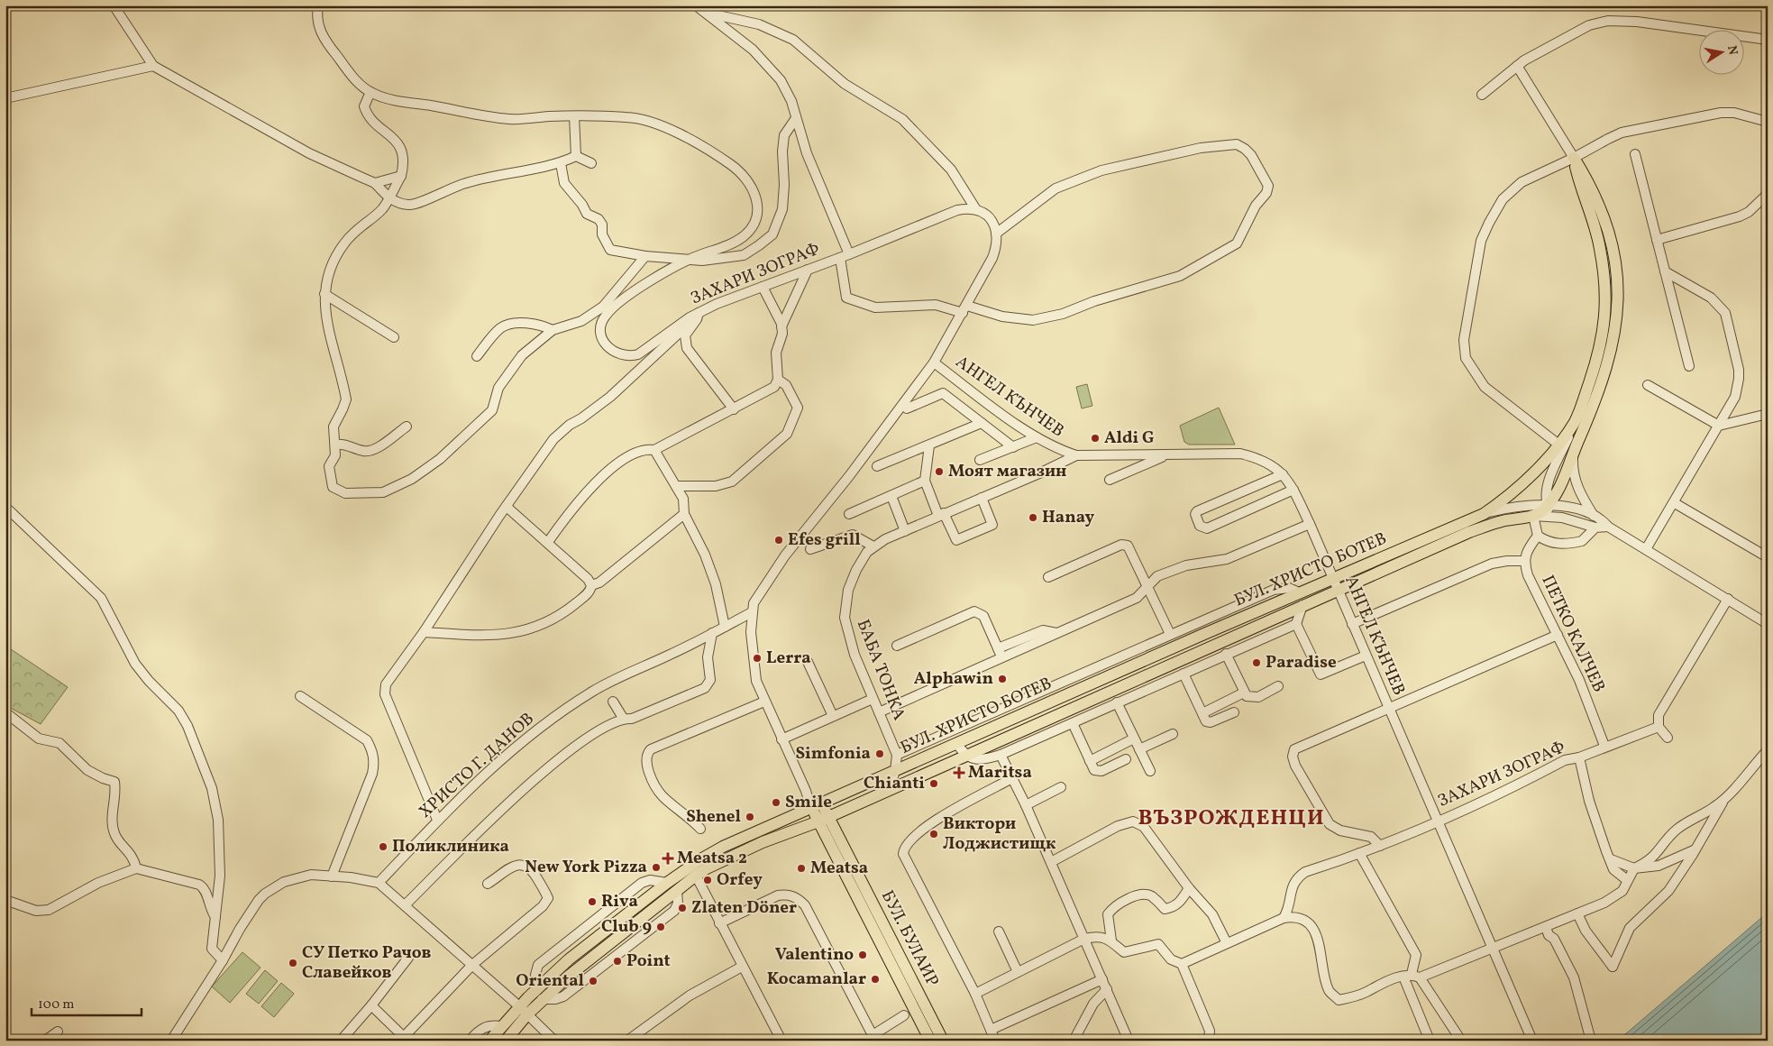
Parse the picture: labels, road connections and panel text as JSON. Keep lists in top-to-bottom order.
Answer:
{
  "streets": {
    "main road": ["БУЛ. ХРИСТО БОТЕВ", "БУЛ. БУЛАИР"],
    "street": [
      "ЗАХАРИ ЗОГРАФ",
      "АНГЕЛ КЪНЧЕВ",
      "ПЕТКО КАЛЧЕВ",
      "БАБА ТОНКА",
      "ХРИСТО Г. ДАНОВ"
    ]
  },
  "crossings": [
    ["ЗАХАРИ ЗОГРАФ", "АНГЕЛ КЪНЧЕВ"],
    ["ЗАХАРИ ЗОГРАФ", "ПЕТКО КАЛЧЕВ"],
    ["АНГЕЛ КЪНЧЕВ", "БУЛ. ХРИСТО БОТЕВ"],
    ["АНГЕЛ КЪНЧЕВ", "БАБА ТОНКА"],
    ["БУЛ. ХРИСТО БОТЕВ", "БАБА ТОНКА"],
    ["БУЛ. ХРИСТО БОТЕВ", "БУЛ. БУЛАИР"]
  ],
  "districts": ["ВЪЗРОЖДЕНЦИ"],
  "places": {
    "other": [
      "Aldi G",
      "Моят магазин",
      "Hanay",
      "Efes grill",
      "Lerra",
      "Paradise",
      "Alphawin",
      "Simfonia",
      "Chianti",
      "Smile",
      "Shenel",
      "Виктори Лоджистищк",
      "Поликлиника",
      "New York Pizza",
      "Meatsa",
      "Orfey",
      "Riva",
      "Zlaten Döner",
      "Club 9",
      "Valentino",
      "Point",
      "СУ Петко Рачов Славейков",
      "Kocamanlar",
      "Oriental"
    ],
    "health": ["Maritsa", "Meatsa 2"]
  },
  "scale_bar": "100 m",
  "north": "right"
}
